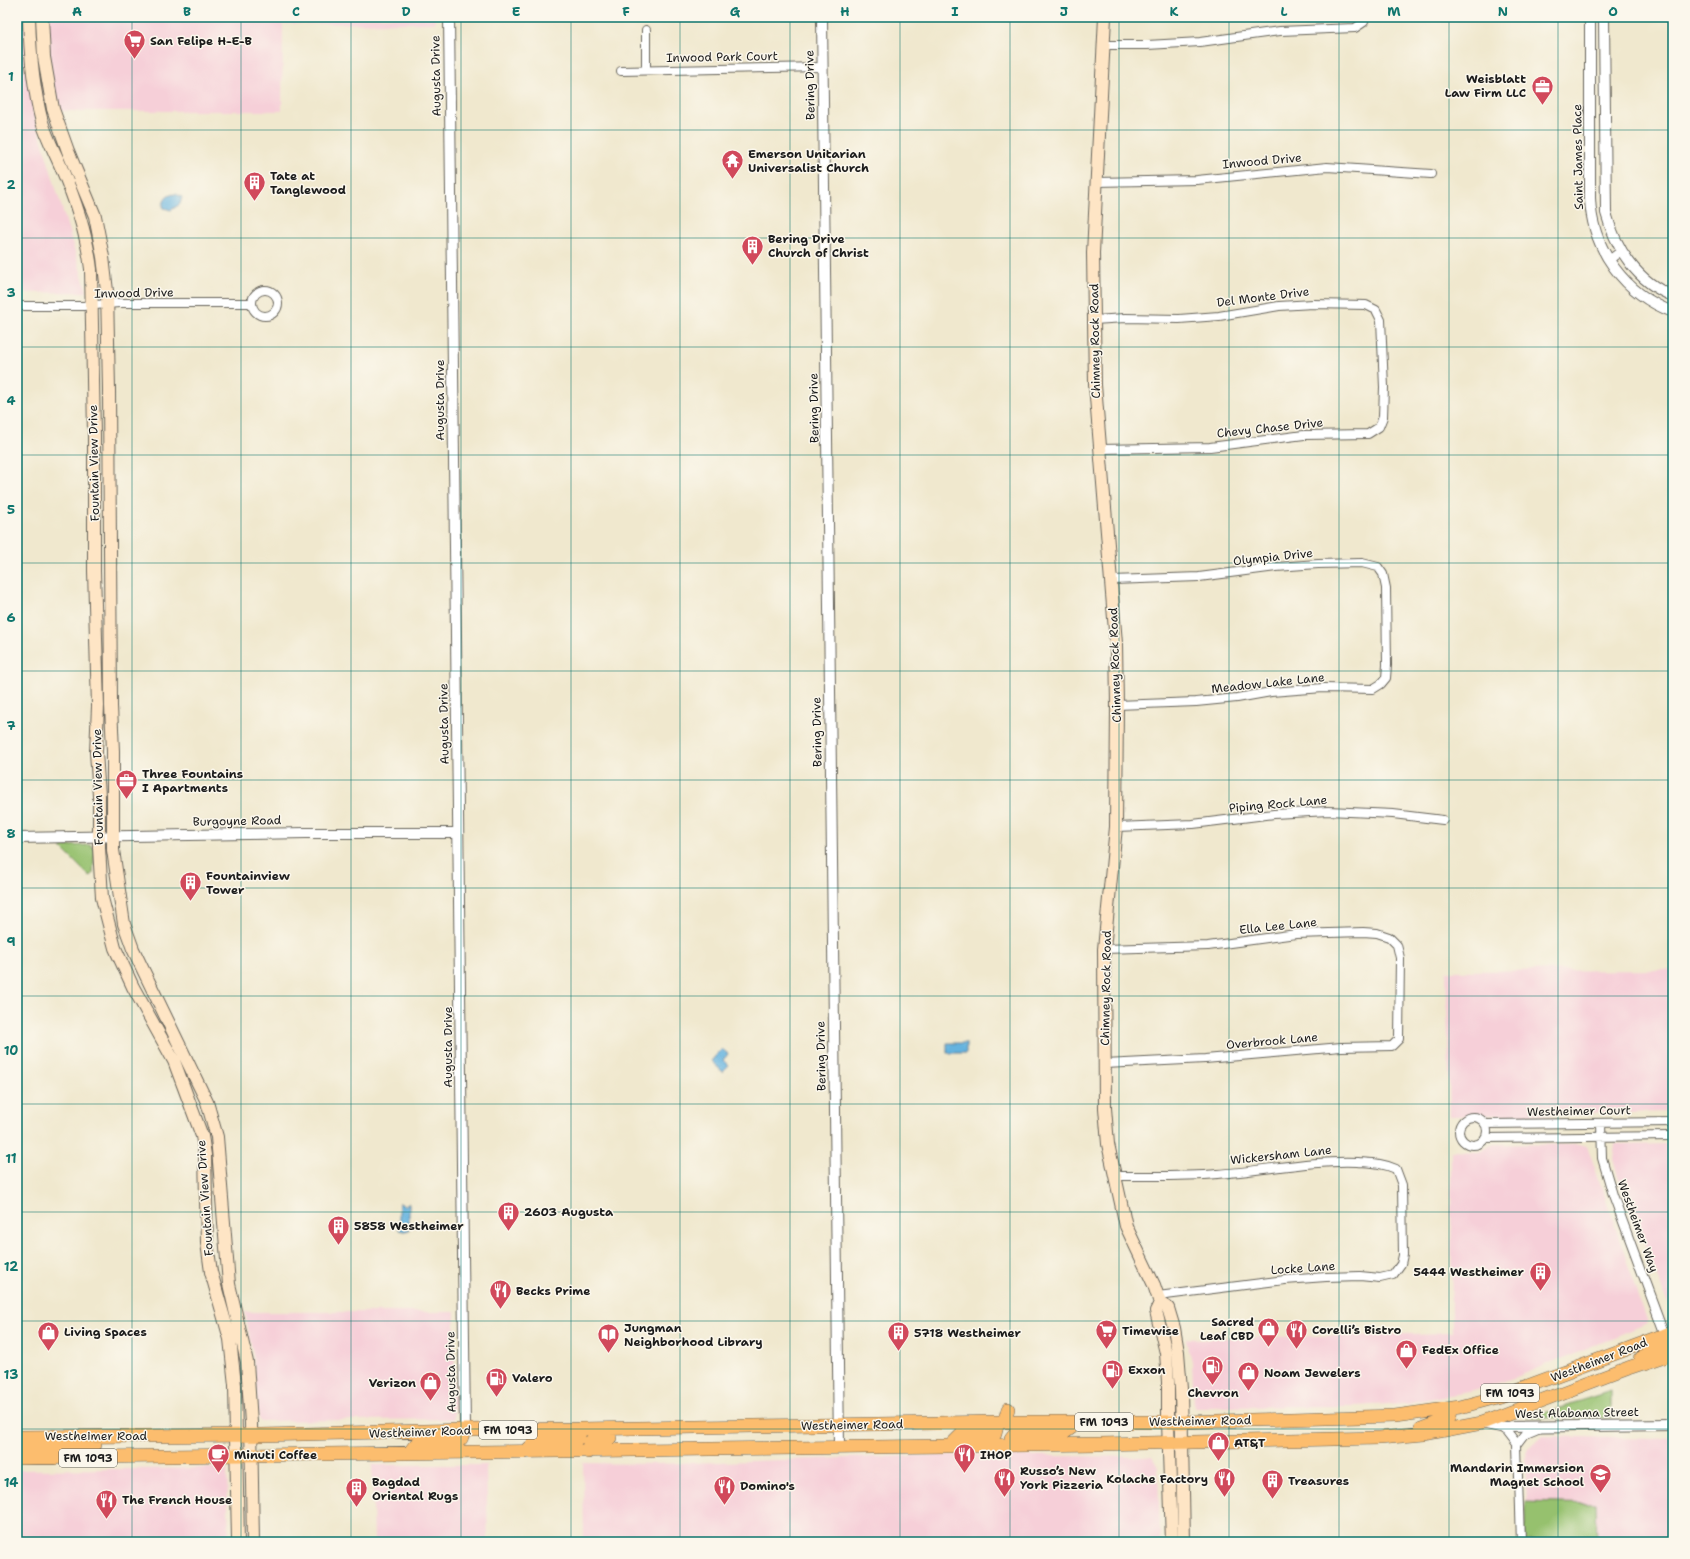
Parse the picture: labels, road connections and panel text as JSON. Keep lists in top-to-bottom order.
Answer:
{
  "streets": {
    "main road": [
      "Chimney Rock Road",
      "Fountain View Drive",
      "Westheimer Road",
      "FM 1093"
    ],
    "street": [
      "Inwood Park Court",
      "Augusta Drive",
      "Bering Drive",
      "Saint James Place",
      "Inwood Drive",
      "Del Monte Drive",
      "Chevy Chase Drive",
      "Olympia Drive",
      "Meadow Lake Lane",
      "Piping Rock Lane",
      "Burgoyne Road",
      "Ella Lee Lane",
      "Overbrook Lane",
      "Westheimer Court",
      "Wickersham Lane",
      "Westheimer Way",
      "Locke Lane",
      "West Alabama Street"
    ]
  },
  "crossings": [
    ["Inwood Park Court", "Bering Drive"],
    ["Augusta Drive", "Burgoyne Road"],
    ["Augusta Drive", "Westheimer Road"],
    ["Bering Drive", "Westheimer Road"],
    ["Inwood Drive", "Chimney Rock Road"],
    ["Inwood Drive", "Fountain View Drive"],
    ["Del Monte Drive", "Chimney Rock Road"],
    ["Del Monte Drive", "Chevy Chase Drive"],
    ["Chimney Rock Road", "Chevy Chase Drive"],
    ["Chimney Rock Road", "Olympia Drive"],
    ["Chimney Rock Road", "Meadow Lake Lane"],
    ["Chimney Rock Road", "Piping Rock Lane"],
    ["Chimney Rock Road", "Ella Lee Lane"],
    ["Chimney Rock Road", "Overbrook Lane"],
    ["Chimney Rock Road", "Wickersham Lane"],
    ["Chimney Rock Road", "Locke Lane"],
    ["Chimney Rock Road", "Westheimer Road"],
    ["Fountain View Drive", "Burgoyne Road"],
    ["Fountain View Drive", "Westheimer Road"],
    ["Olympia Drive", "Meadow Lake Lane"],
    ["Ella Lee Lane", "Overbrook Lane"],
    ["Westheimer Court", "Westheimer Way"],
    ["Wickersham Lane", "Locke Lane"],
    ["Westheimer Way", "Westheimer Road"],
    ["Westheimer Road", "West Alabama Street"]
  ],
  "places": {
    "supermarket": ["San Felipe H-E-B", "Timewise"],
    "office": ["Weisblatt Law Firm LLC", "Three Fountains I Apartments"],
    "temple": ["Emerson Unitarian Universalist Church"],
    "building": [
      "Tate at Tanglewood",
      "Bering Drive Church of Christ",
      "Fountainview Tower",
      "2603 Augusta",
      "5858 Westheimer",
      "5444 Westheimer",
      "5718 Westheimer",
      "Treasures",
      "Bagdad Oriental Rugs"
    ],
    "restaurant": [
      "Becks Prime",
      "Corelli’s Bistro",
      "IHOP",
      "Russo’s New York Pizzeria",
      "Kolache Factory",
      "Domino's",
      "The French House"
    ],
    "shop": [
      "Sacred Leaf CBD",
      "Living Spaces",
      "FedEx Office",
      "Noam Jewelers",
      "Verizon",
      "AT&T"
    ],
    "library": ["Jungman Neighborhood Library"],
    "fuel station": ["Chevron", "Exxon", "Valero"],
    "cafe": ["Minuti Coffee"],
    "school or university": ["Mandarin Immersion Magnet School"]
  },
  "grid": {
    "columns": [
      "A",
      "B",
      "C",
      "D",
      "E",
      "F",
      "G",
      "H",
      "I",
      "J",
      "K",
      "L",
      "M",
      "N",
      "O"
    ],
    "rows": [
      "1",
      "2",
      "3",
      "4",
      "5",
      "6",
      "7",
      "8",
      "9",
      "10",
      "11",
      "12",
      "13",
      "14"
    ]
  }
}
